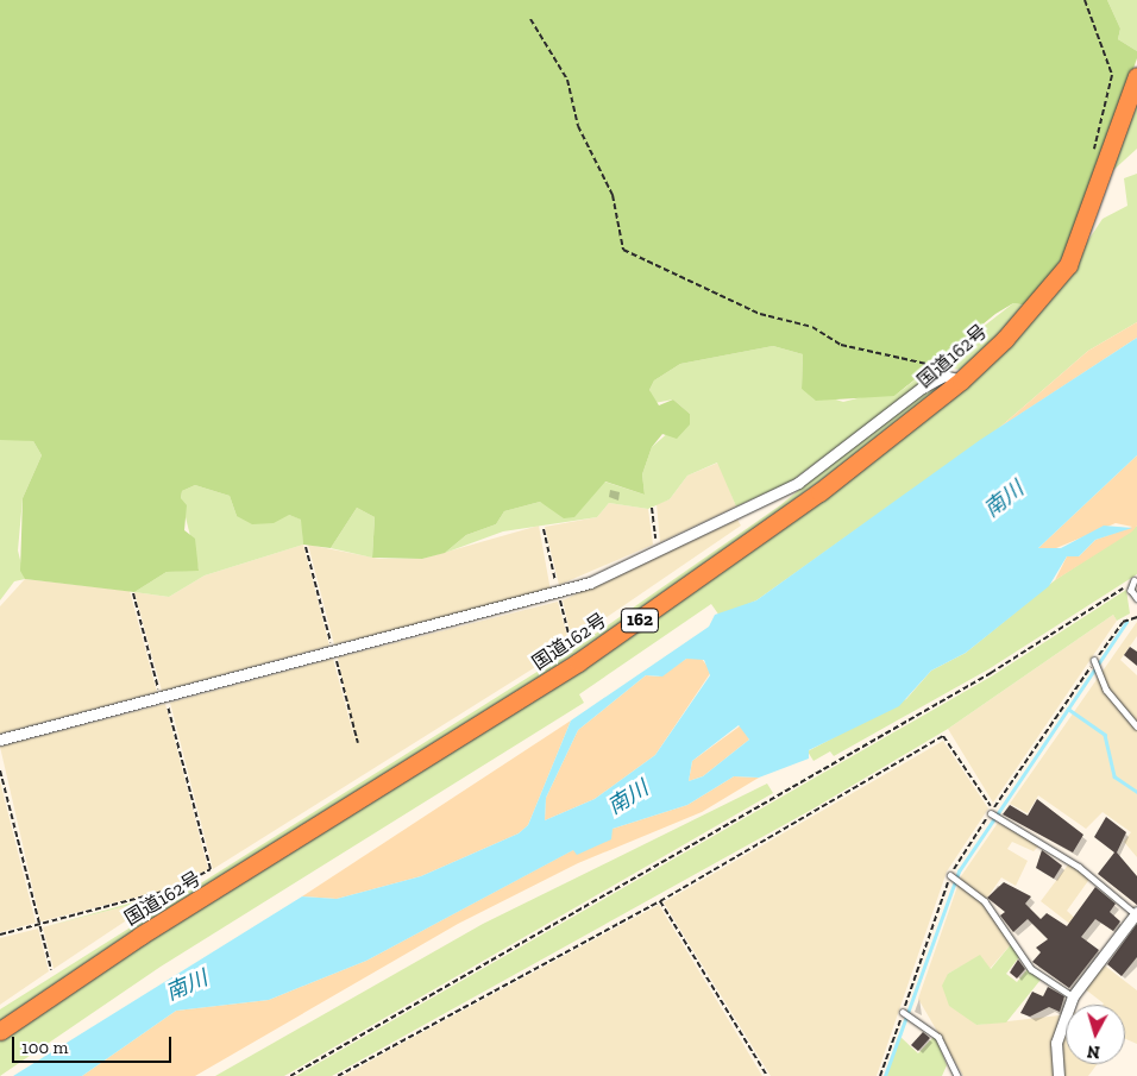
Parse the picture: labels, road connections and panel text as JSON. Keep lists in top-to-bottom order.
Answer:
{
  "streets": {
    "highway": ["国道162号", "162"]
  },
  "water": ["南川"],
  "scale_bar": "100 m",
  "north": "bottom"
}
